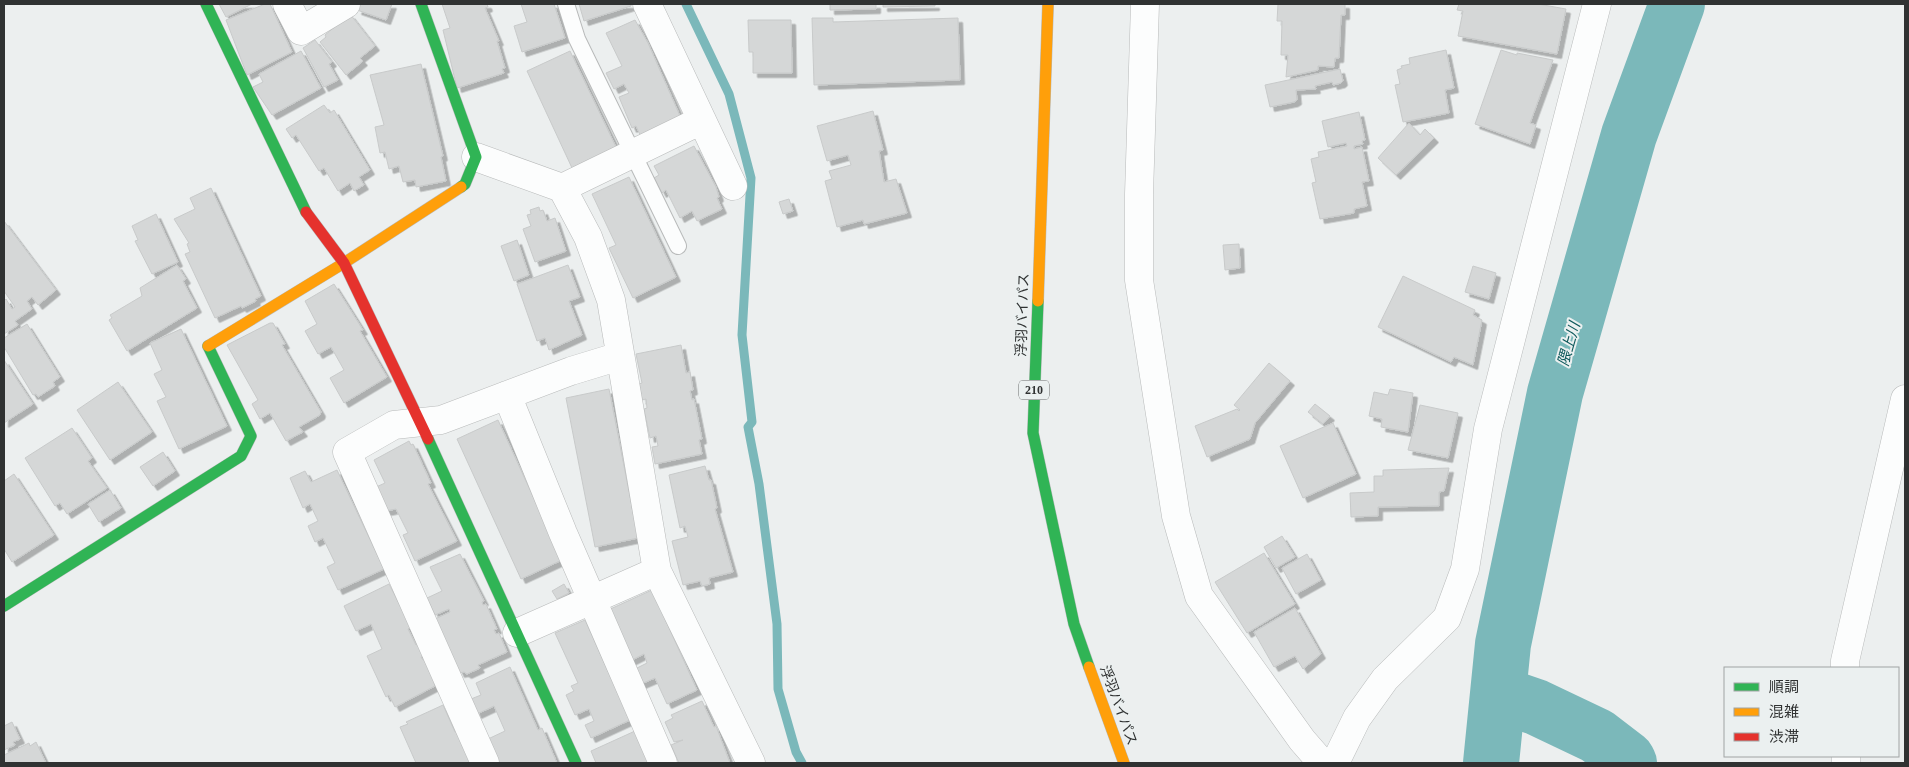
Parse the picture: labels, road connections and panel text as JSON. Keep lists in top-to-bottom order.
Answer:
{
  "streets": {
    "main road": ["浮羽バイパス", "210"]
  },
  "water": ["隈上川"],
  "legend": ["順調", "混雑", "渋滞"]
}
